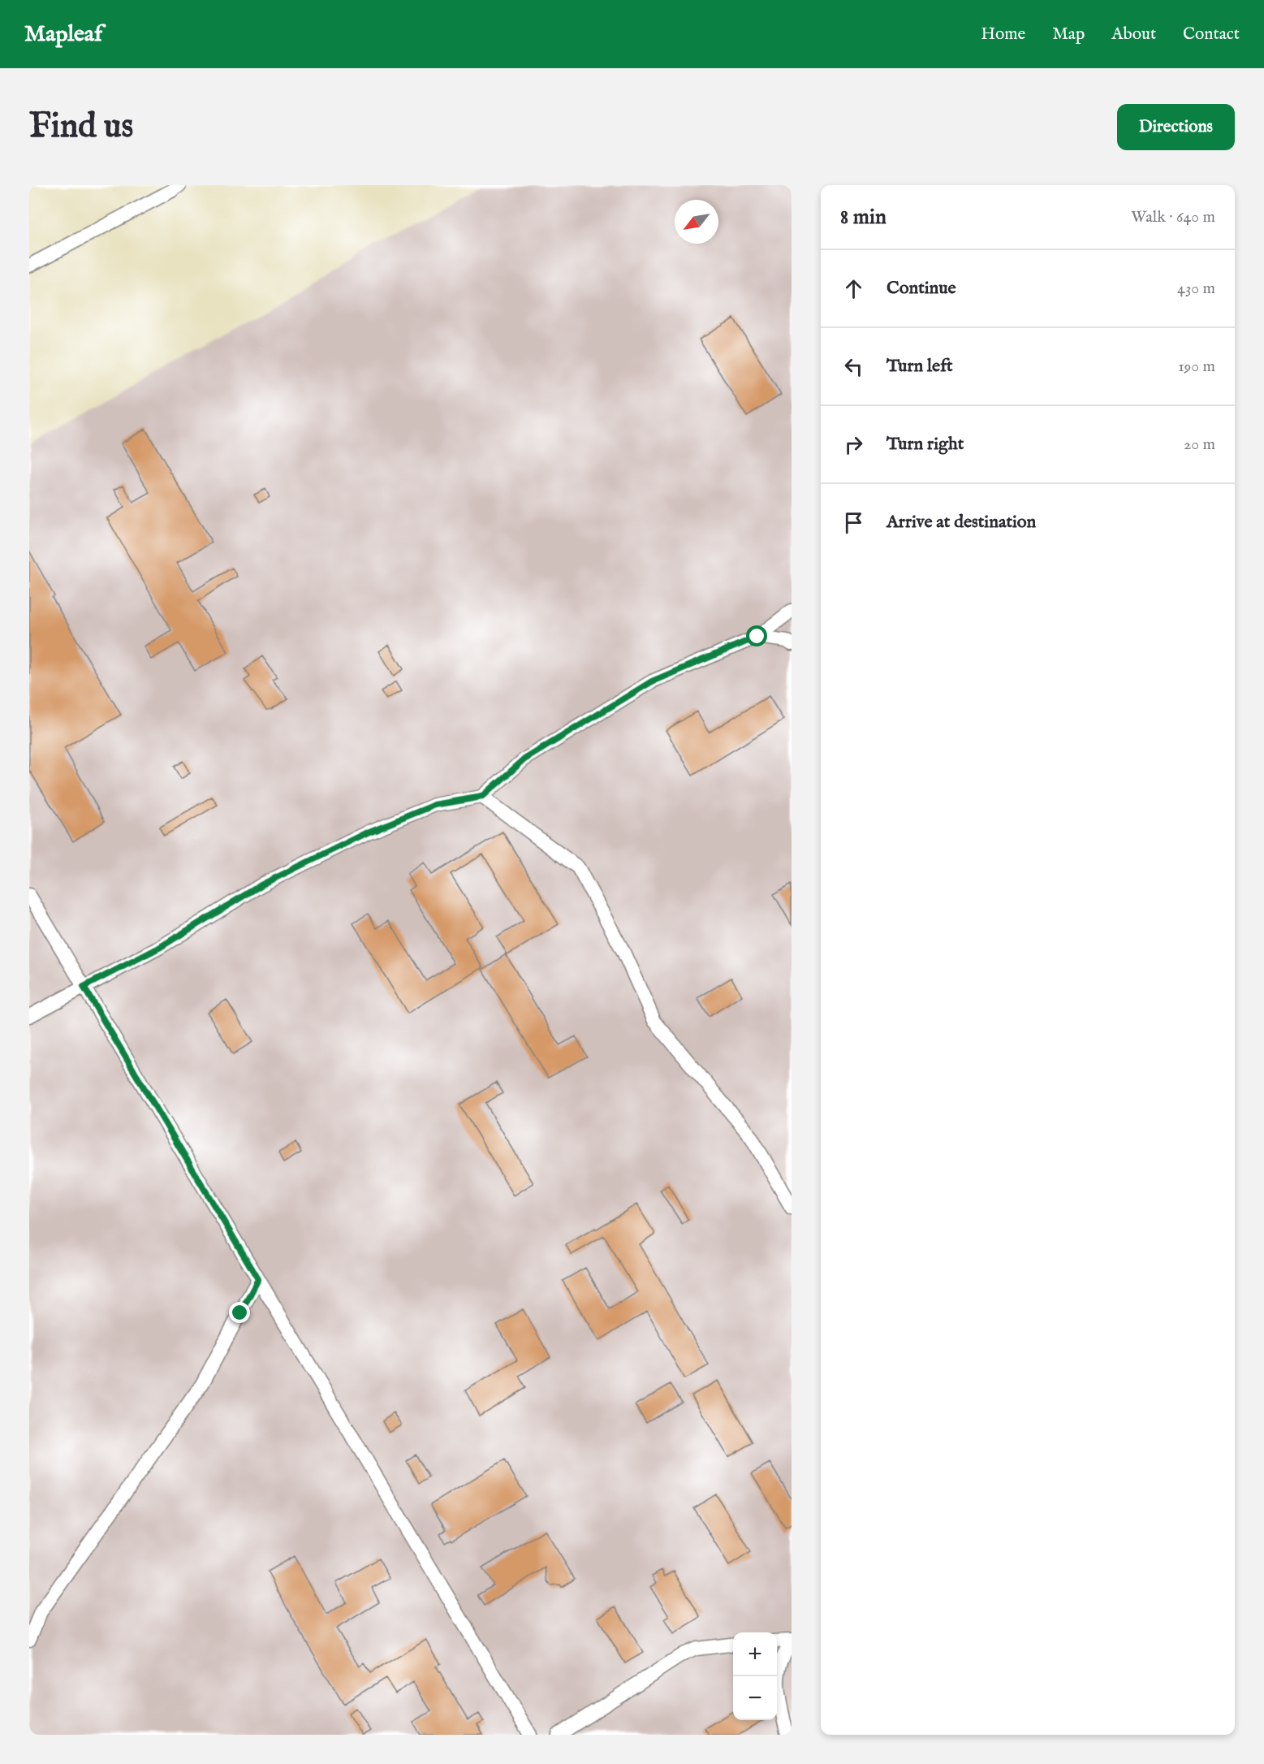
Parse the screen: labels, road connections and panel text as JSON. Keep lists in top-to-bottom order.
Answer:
{
  "north": "bottom left",
  "page": {
    "header": "Mapleaf",
    "nav": [
      "Home",
      "Map",
      "About",
      "Contact"
    ],
    "buttons": "Directions",
    "title": "Find us",
    "heading": ["8 min", "Walk · 640 m"],
    "list": [
      ["Continue", "430 m"],
      ["Turn left", "190 m"],
      ["Turn right", "20 m"],
      "Arrive at destination"
    ],
    "map_buttons": ["+", "−"]
  }
}
